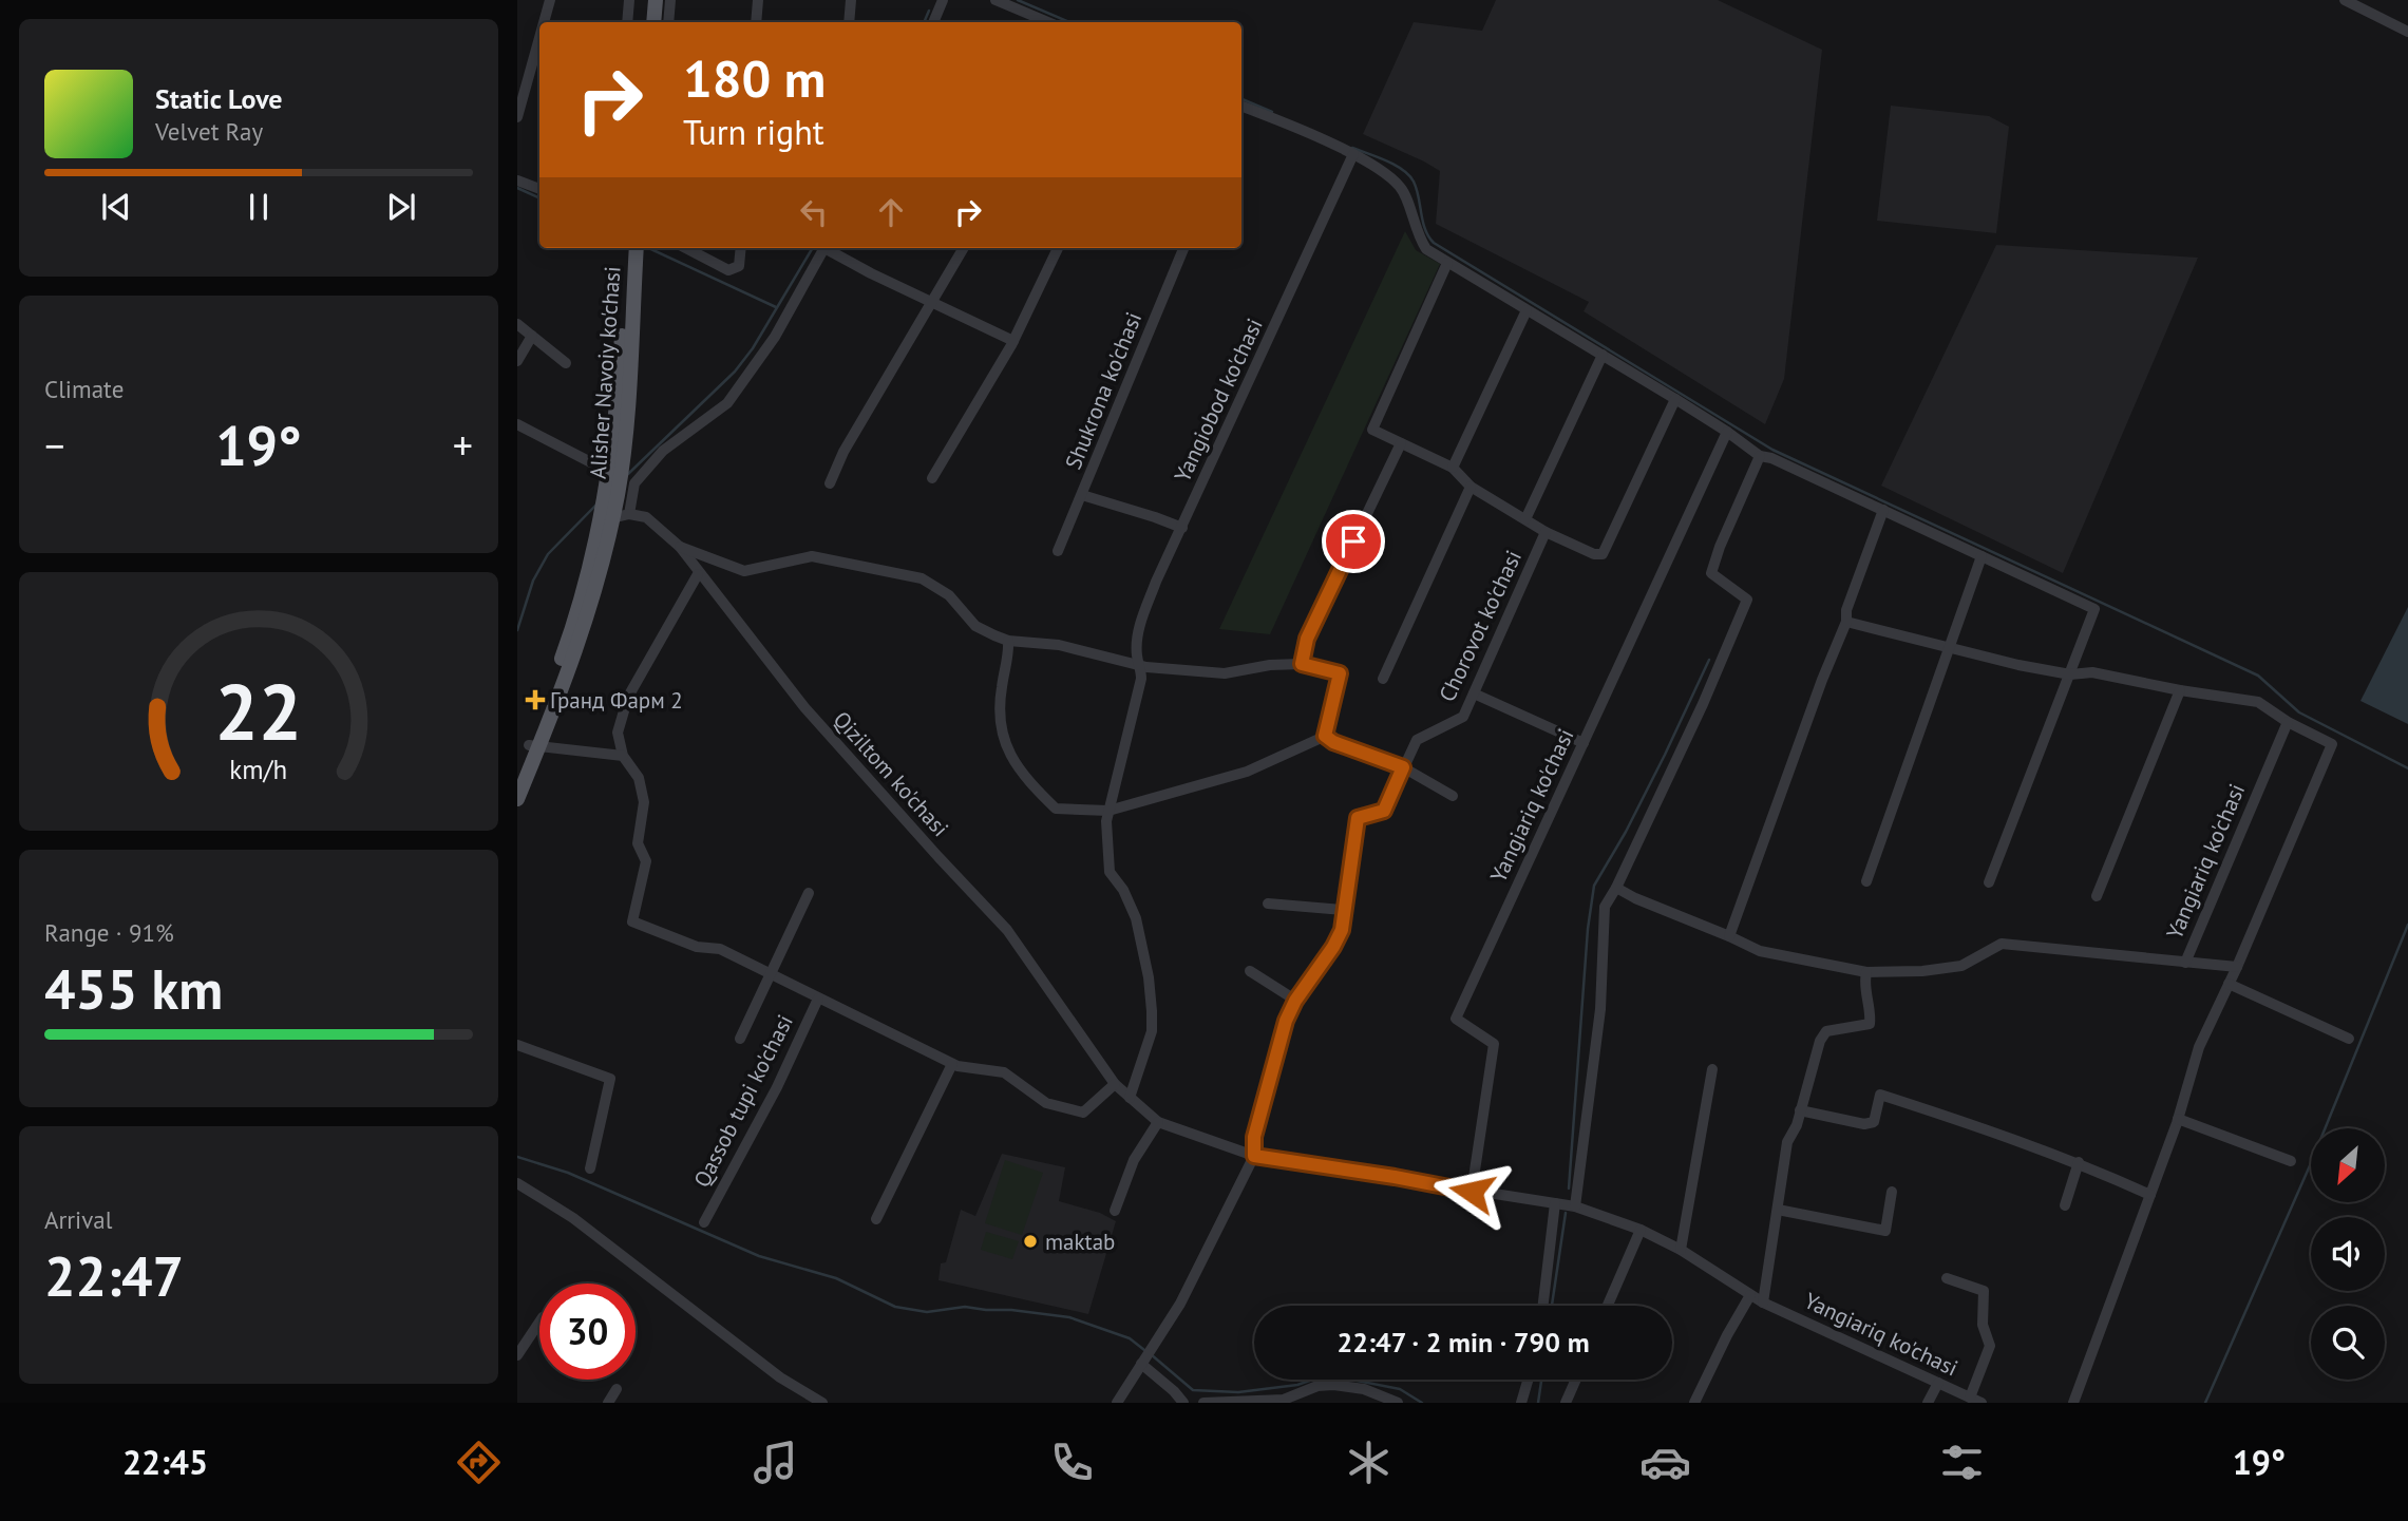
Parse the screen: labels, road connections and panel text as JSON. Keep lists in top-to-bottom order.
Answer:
{
  "streets": {
    "main road": ["Alisher Navoiy ko'chasi"],
    "street": [
      "Shukrona ko'chasi",
      "Yangiobod ko'chasi",
      "Chorovot ko'chasi",
      "Qiziltom ko'chasi",
      "Yangiariq ko'chasi",
      "Qassob tupi ko'chasi"
    ]
  },
  "crossings": [
    ["Qiziltom ko'chasi", "Qassob tupi ko'chasi"]
  ],
  "places": {
    "health": ["Гранд Фарм 2"],
    "other": ["maktab"]
  },
  "north": "bottom left",
  "page": {
    "turn": ["180 m", "Turn right"],
    "song": ["Static Love", "Velvet Ray"],
    "tile": [
      "Climate",
      ["Range · 91%", "455 km"],
      ["Arrival", "22:47"]
    ],
    "heat": ["−", "19°", "+"],
    "limit": "30",
    "trip": "22:47 · 2 min · 790 m",
    "tabs": ["22:45", "19°"],
    "gauge": ["22", "km/h"]
  }
}
